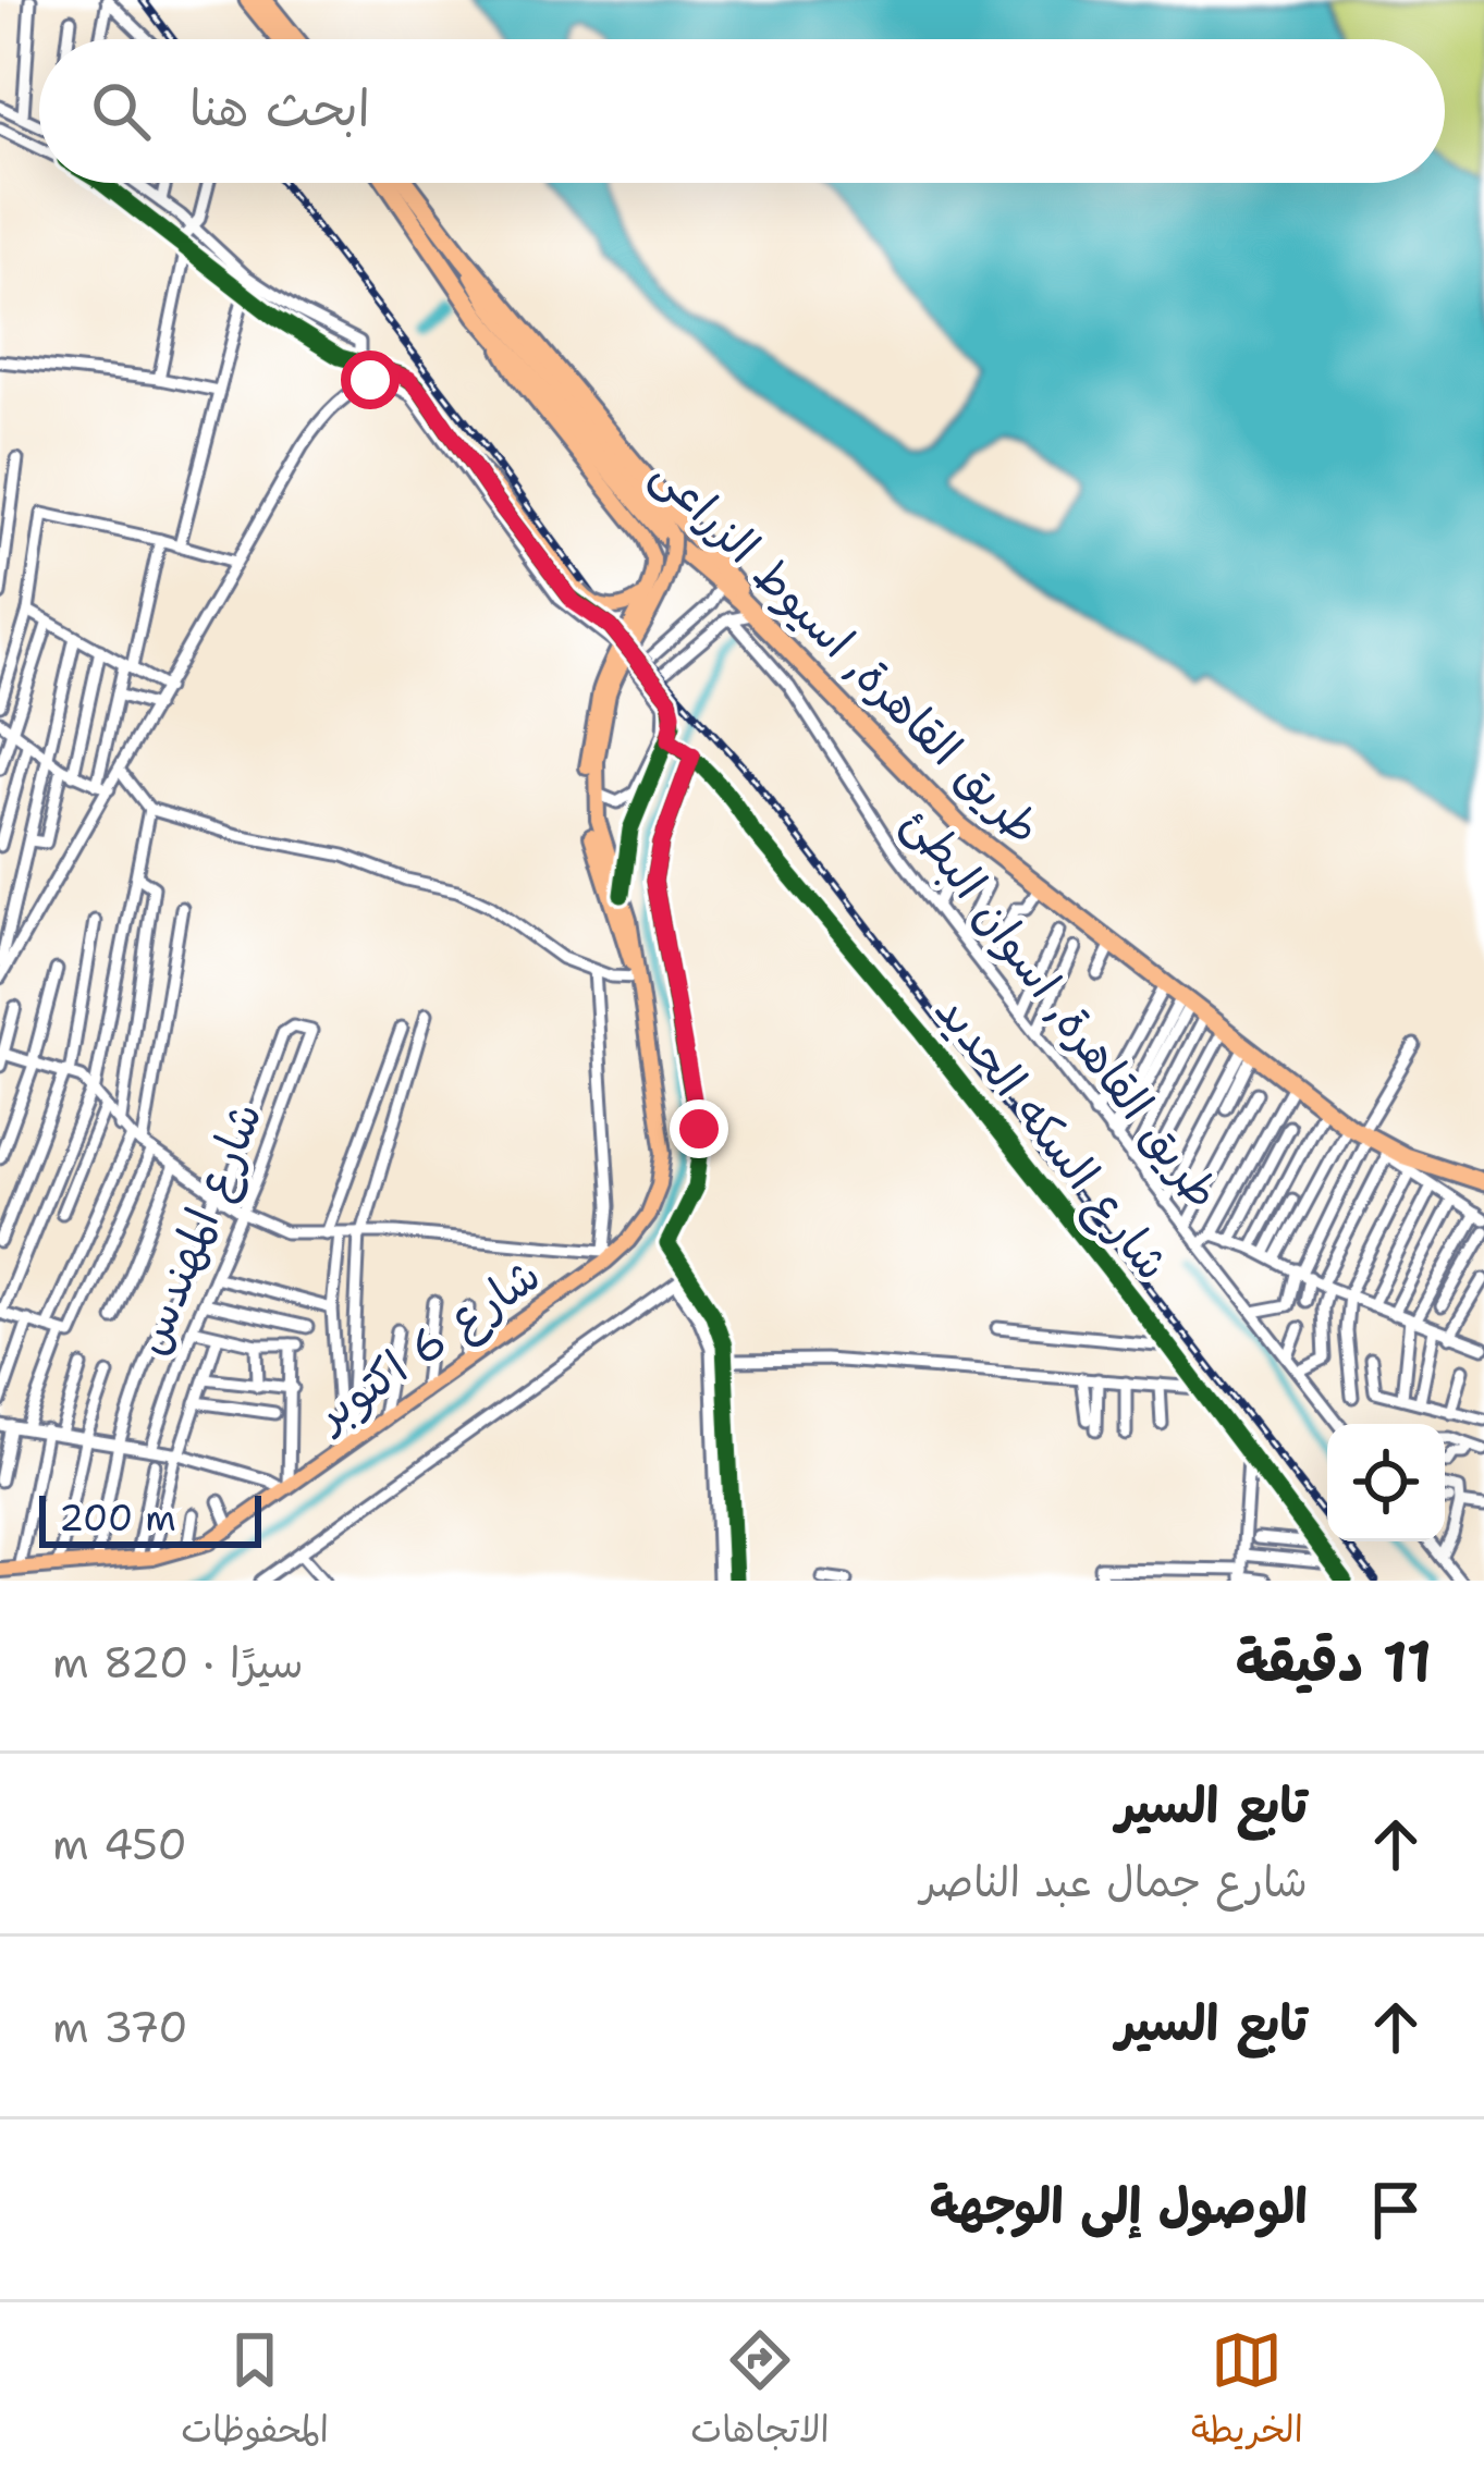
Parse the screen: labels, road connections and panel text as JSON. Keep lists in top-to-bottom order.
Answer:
{
  "streets": {
    "highway": ["طريق القاهرة, اسيوط الزراعى"],
    "main road": ["شارع 6 اكتوبر"],
    "street": ["طريق القاهرة, اسوان البطئ", "شارع السكه الحديد", "شارع المهندس"]
  },
  "scale_bar": "200 m",
  "page": {
    "search": "ابحث هنا",
    "scale": "200 m",
    "heading": ["11 دقيقة", "سيرًا · 820 m"],
    "list": [
      ["تابع السير", "شارع جمال عبد الناصر", "450 m"],
      ["تابع السير", "370 m"],
      "الوصول إلى الوجهة"
    ],
    "nav": ["الخريطة", "الاتجاهات", "المحفوظات"]
  }
}
